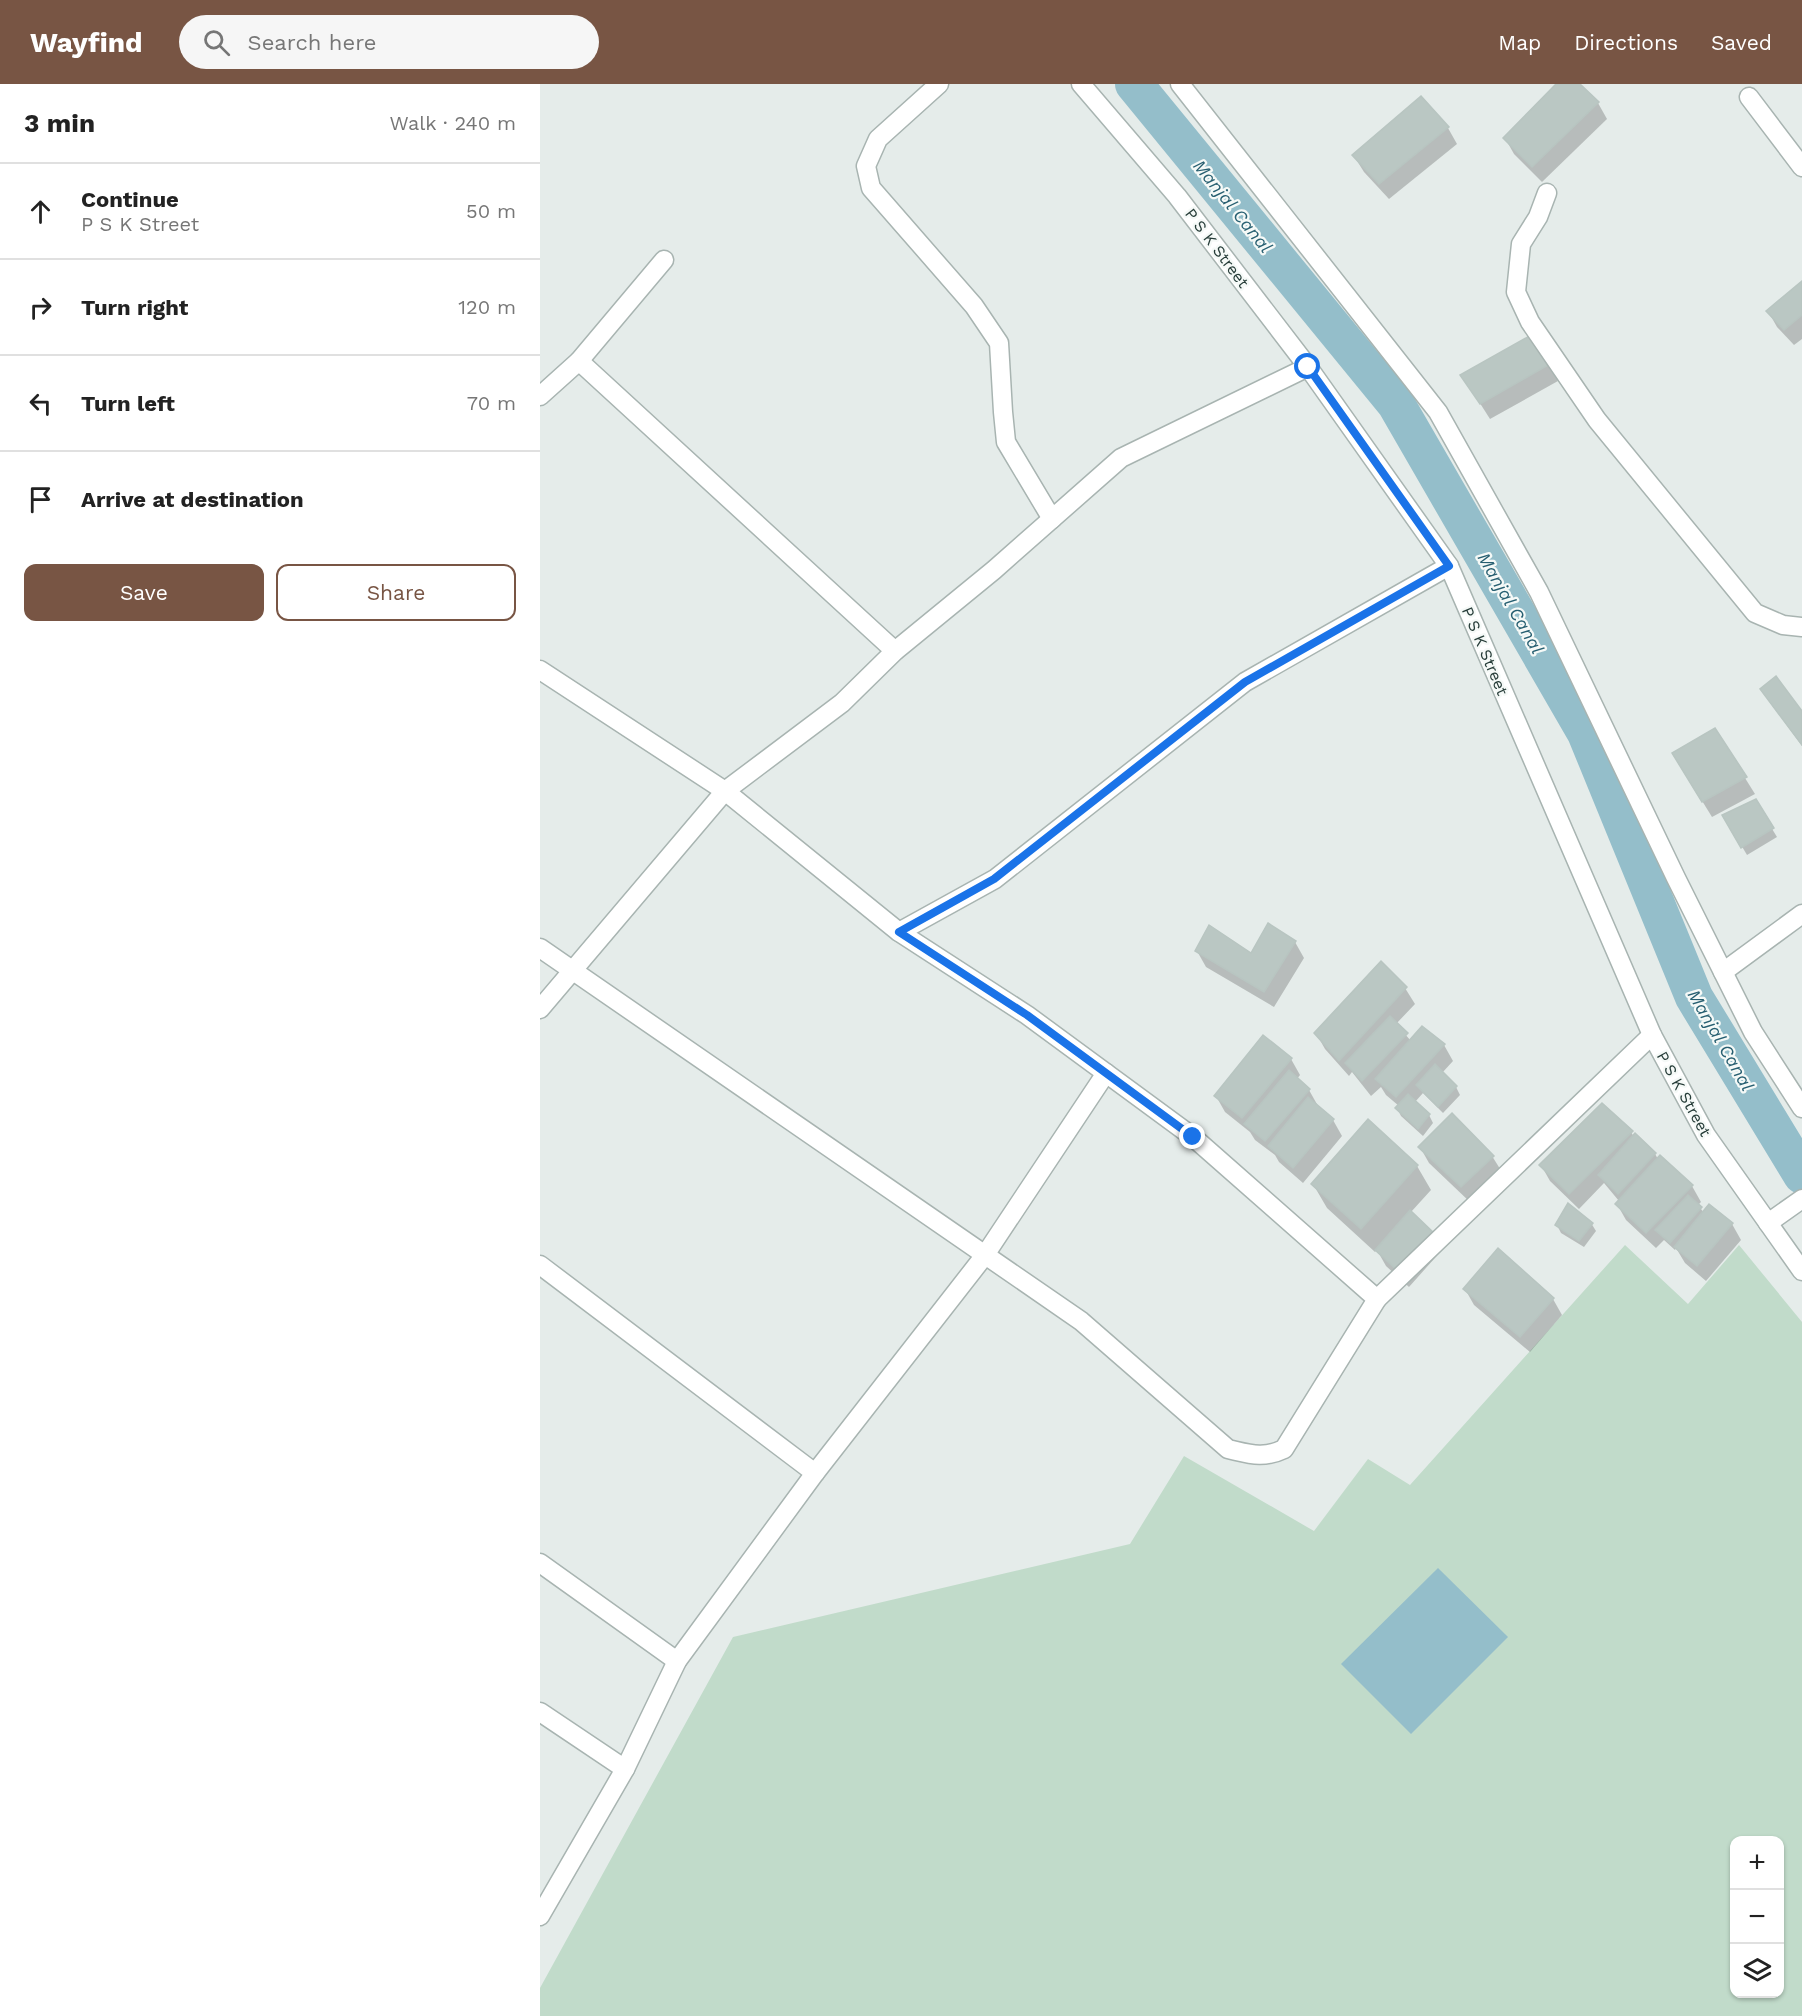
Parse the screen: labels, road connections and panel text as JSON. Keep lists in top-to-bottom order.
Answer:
{
  "streets": {
    "street": ["P S K Street"]
  },
  "water": ["Manjal Canal"],
  "page": {
    "header": "Wayfind",
    "search": "Search here",
    "nav": ["Map", "Directions", "Saved"],
    "heading": ["3 min", "Walk · 240 m"],
    "list": [
      ["Continue", "P S K Street", "50 m"],
      ["Turn right", "120 m"],
      ["Turn left", "70 m"],
      "Arrive at destination"
    ],
    "buttons": ["Save", "Share"],
    "map_buttons": ["+", "−"]
  }
}
